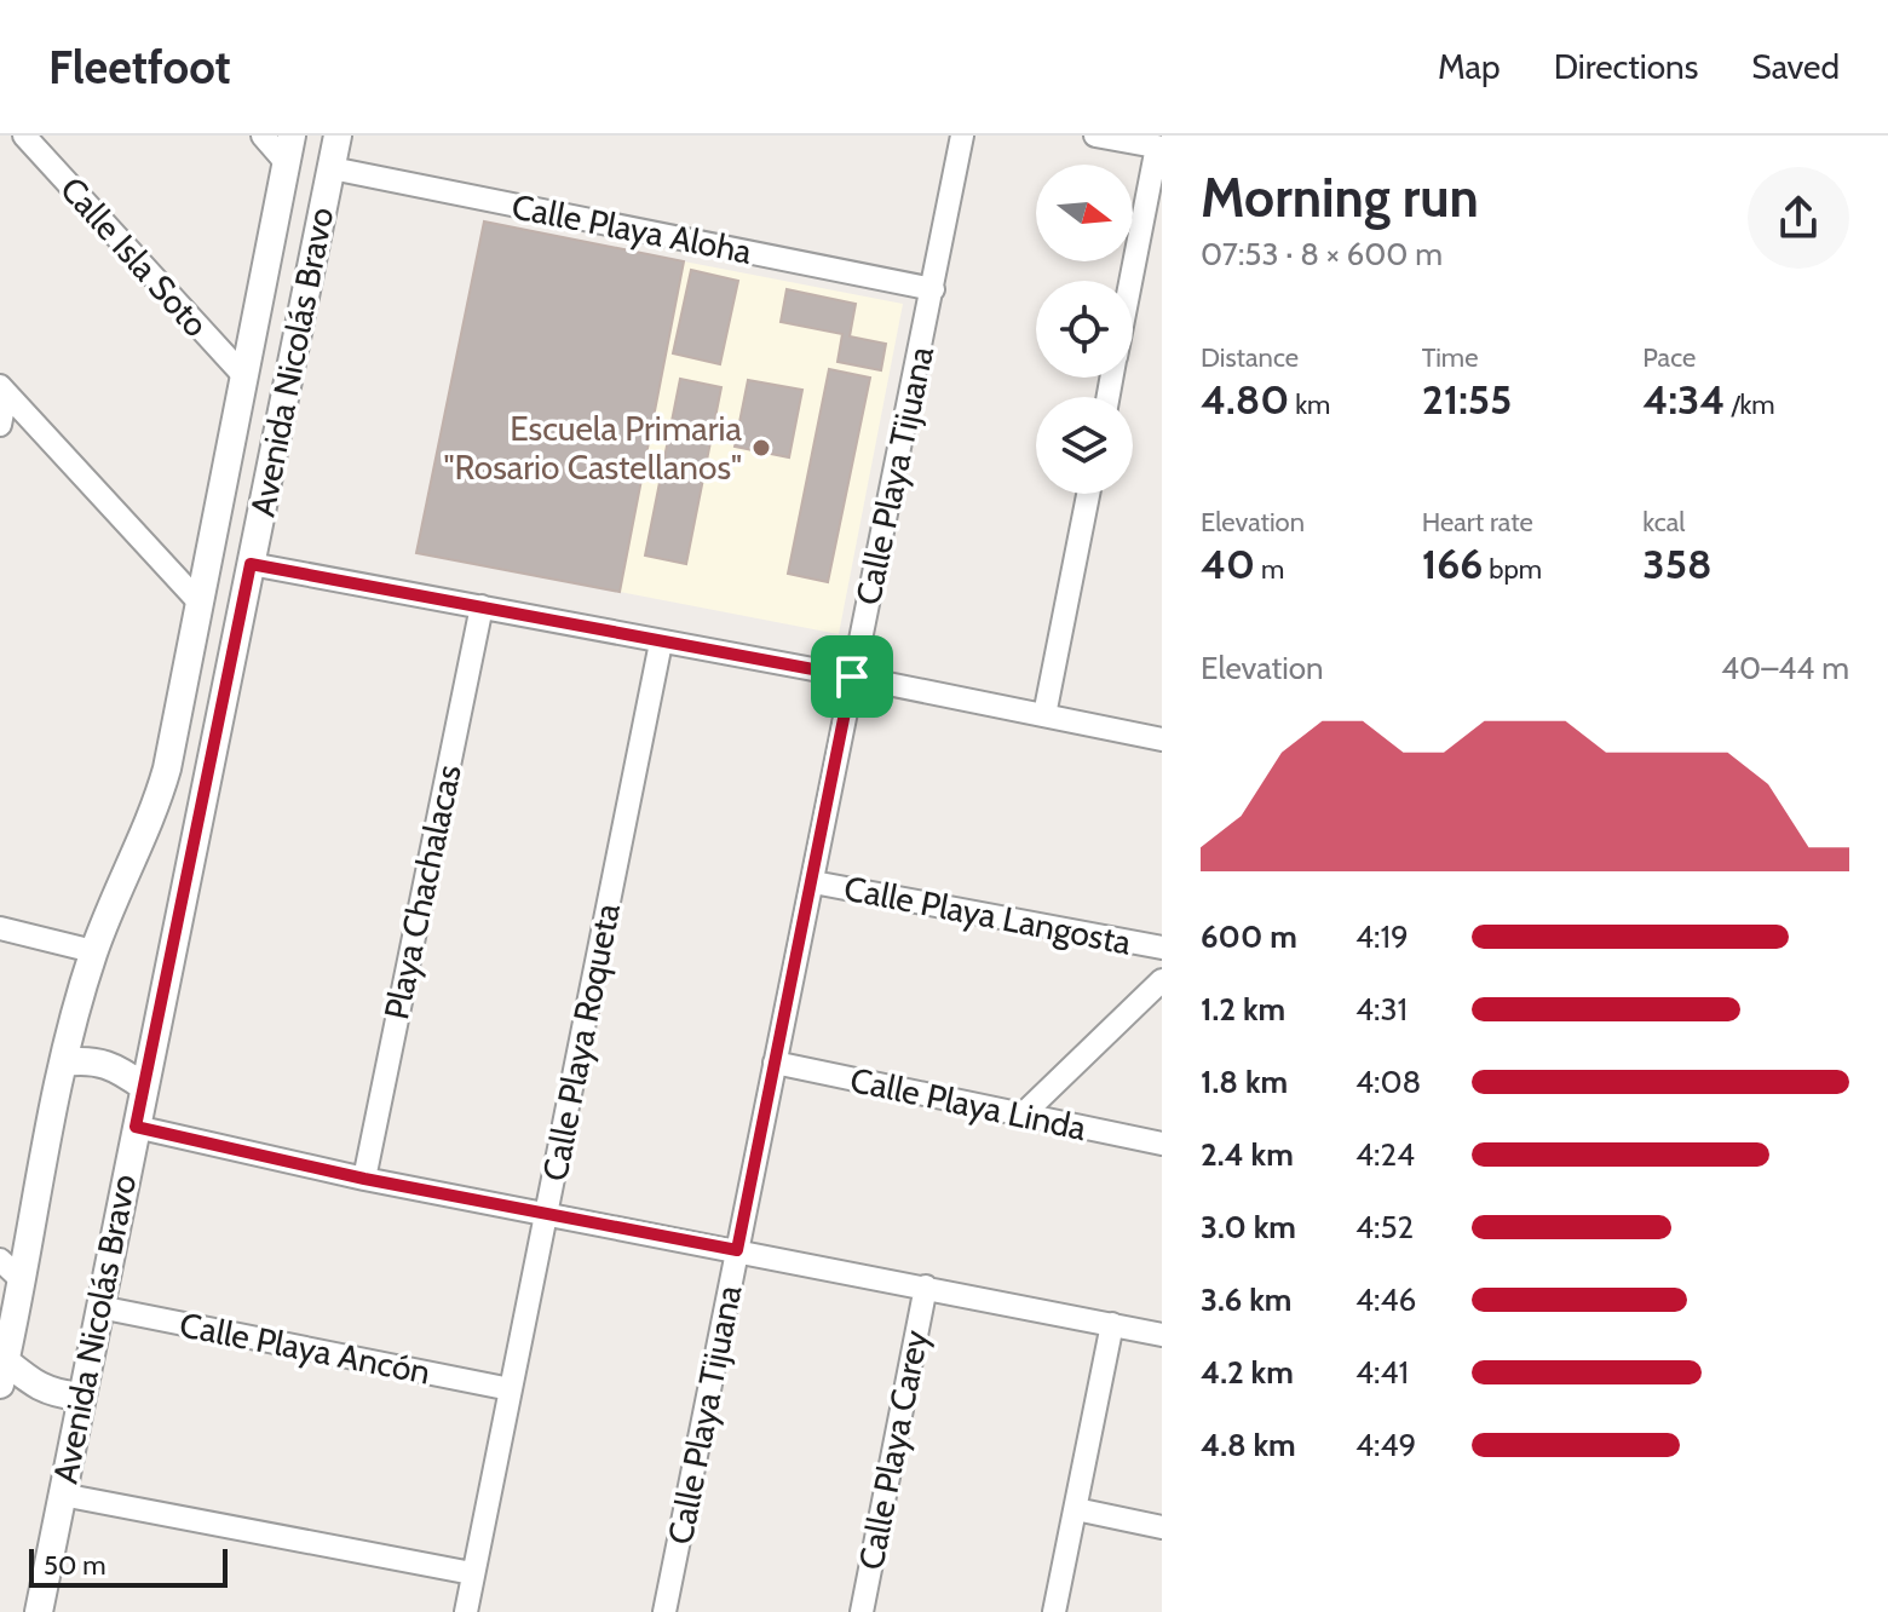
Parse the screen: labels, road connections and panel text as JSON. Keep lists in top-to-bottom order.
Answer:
{
  "streets": {
    "street": [
      "Calle Playa Aloha",
      "Calle Isla Soto",
      "Avenida Nicolás Bravo",
      "Calle Playa Tijuana",
      "Playa Chachalacas",
      "Calle Playa Langosta",
      "Calle Playa Roqueta",
      "Calle Playa Linda",
      "Calle Playa Ancón",
      "Calle Playa Carey"
    ]
  },
  "crossings": [
    ["Calle Playa Aloha", "Avenida Nicolás Bravo"],
    ["Calle Playa Aloha", "Calle Playa Tijuana"],
    ["Calle Isla Soto", "Avenida Nicolás Bravo"],
    ["Avenida Nicolás Bravo", "Calle Playa Ancón"],
    ["Calle Playa Tijuana", "Calle Playa Langosta"],
    ["Calle Playa Tijuana", "Calle Playa Linda"],
    ["Calle Playa Roqueta", "Calle Playa Ancón"]
  ],
  "places": ["Escuela Primaria \"Rosario Castellanos\""],
  "scale_bar": "50 m",
  "north": "right",
  "page": {
    "header": "Fleetfoot",
    "nav": ["Map", "Directions", "Saved"],
    "heading": ["Morning run", "07:53 · 8 × 600 m"],
    "stats": [
      ["Distance", "4.80 km"],
      ["Time", "21:55"],
      ["Pace", "4:34 /km"],
      ["Elevation", "40 m"],
      ["Heart rate", "166 bpm"],
      ["kcal", "358"]
    ],
    "chart": ["Elevation", "40–44 m"],
    "list": [
      {
        "name": "600 m",
        "note": "4:19"
      },
      {
        "name": "1.2 km",
        "note": "4:31"
      },
      {
        "name": "1.8 km",
        "note": "4:08"
      },
      {
        "name": "2.4 km",
        "note": "4:24"
      },
      {
        "name": "3.0 km",
        "note": "4:52"
      },
      {
        "name": "3.6 km",
        "note": "4:46"
      },
      {
        "name": "4.2 km",
        "note": "4:41"
      },
      {
        "name": "4.8 km",
        "note": "4:49"
      }
    ],
    "scale": "50 m"
  }
}
